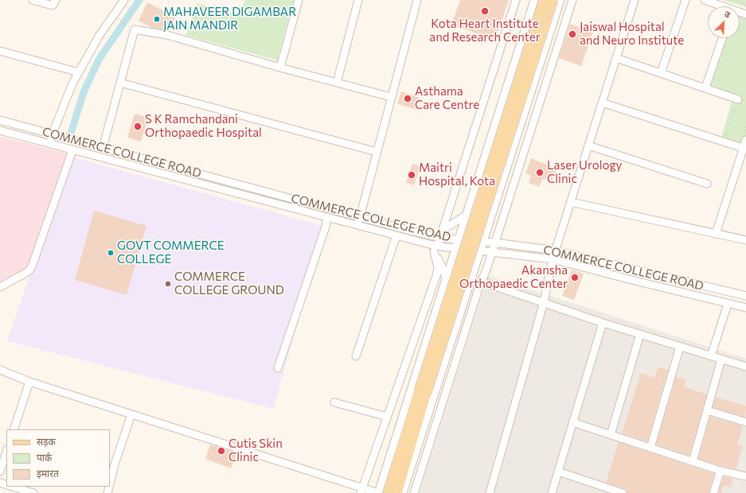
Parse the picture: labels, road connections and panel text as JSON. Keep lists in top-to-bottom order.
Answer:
{
  "streets": {
    "street": ["COMMERCE COLLEGE ROAD"]
  },
  "places": [
    "Kota Heart Institute and Research Center",
    "MAHAVEER DIGAMBAR JAIN MANDIR",
    "Jaiswal Hospital and Neuro Institute",
    "Asthama Care Centre",
    "S K Ramchandani Orthopaedic Hospital",
    "Laser Urology Clinic",
    "Maitri Hospital, Kota",
    "GOVT COMMERCE COLLEGE",
    "Akansha Orthopaedic Center",
    "COMMERCE COLLEGE GROUND",
    "Cutis Skin Clinic"
  ],
  "legend": ["सड़क", "पार्क", "इमारत"],
  "north": "top right"
}
